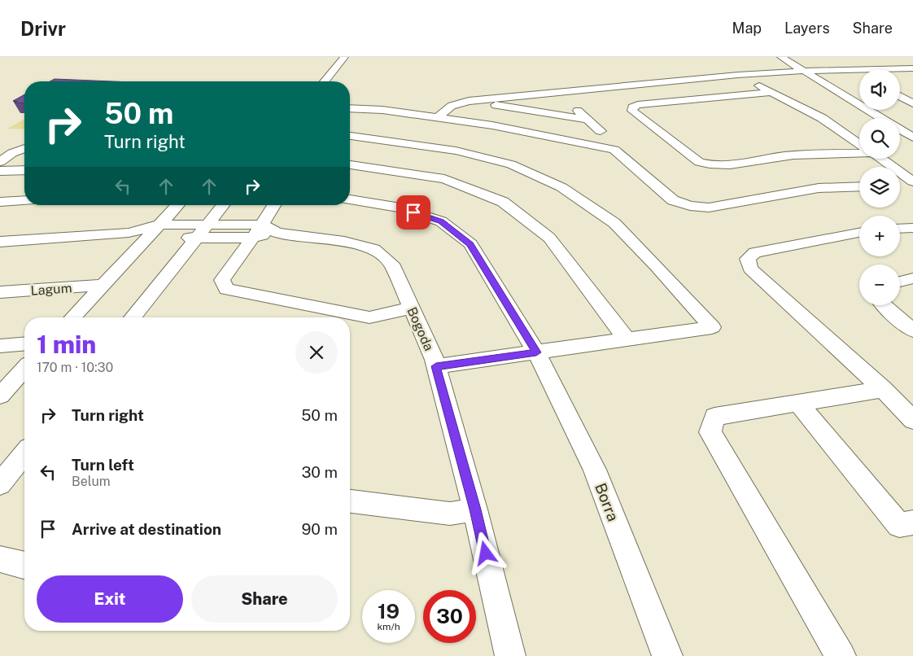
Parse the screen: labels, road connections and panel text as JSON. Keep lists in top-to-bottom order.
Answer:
{
  "streets": {
    "street": ["Lagum", "Bogoda", "Borra"]
  },
  "page": {
    "header": "Drivr",
    "nav": ["Map", "Layers", "Share"],
    "map_buttons": ["+", "−"],
    "turn": ["50 m", "Turn right"],
    "heading": ["1 min", "170 m · 10:30"],
    "list": [
      {
        "name": "Turn right",
        "value": "50 m"
      },
      {
        "name": "Turn left",
        "note": "Belum",
        "value": "30 m"
      },
      {
        "name": "Arrive at destination",
        "value": "90 m"
      }
    ],
    "buttons": ["Exit", "Share"],
    "speed": "19 km/h",
    "limit": "30"
  }
}
